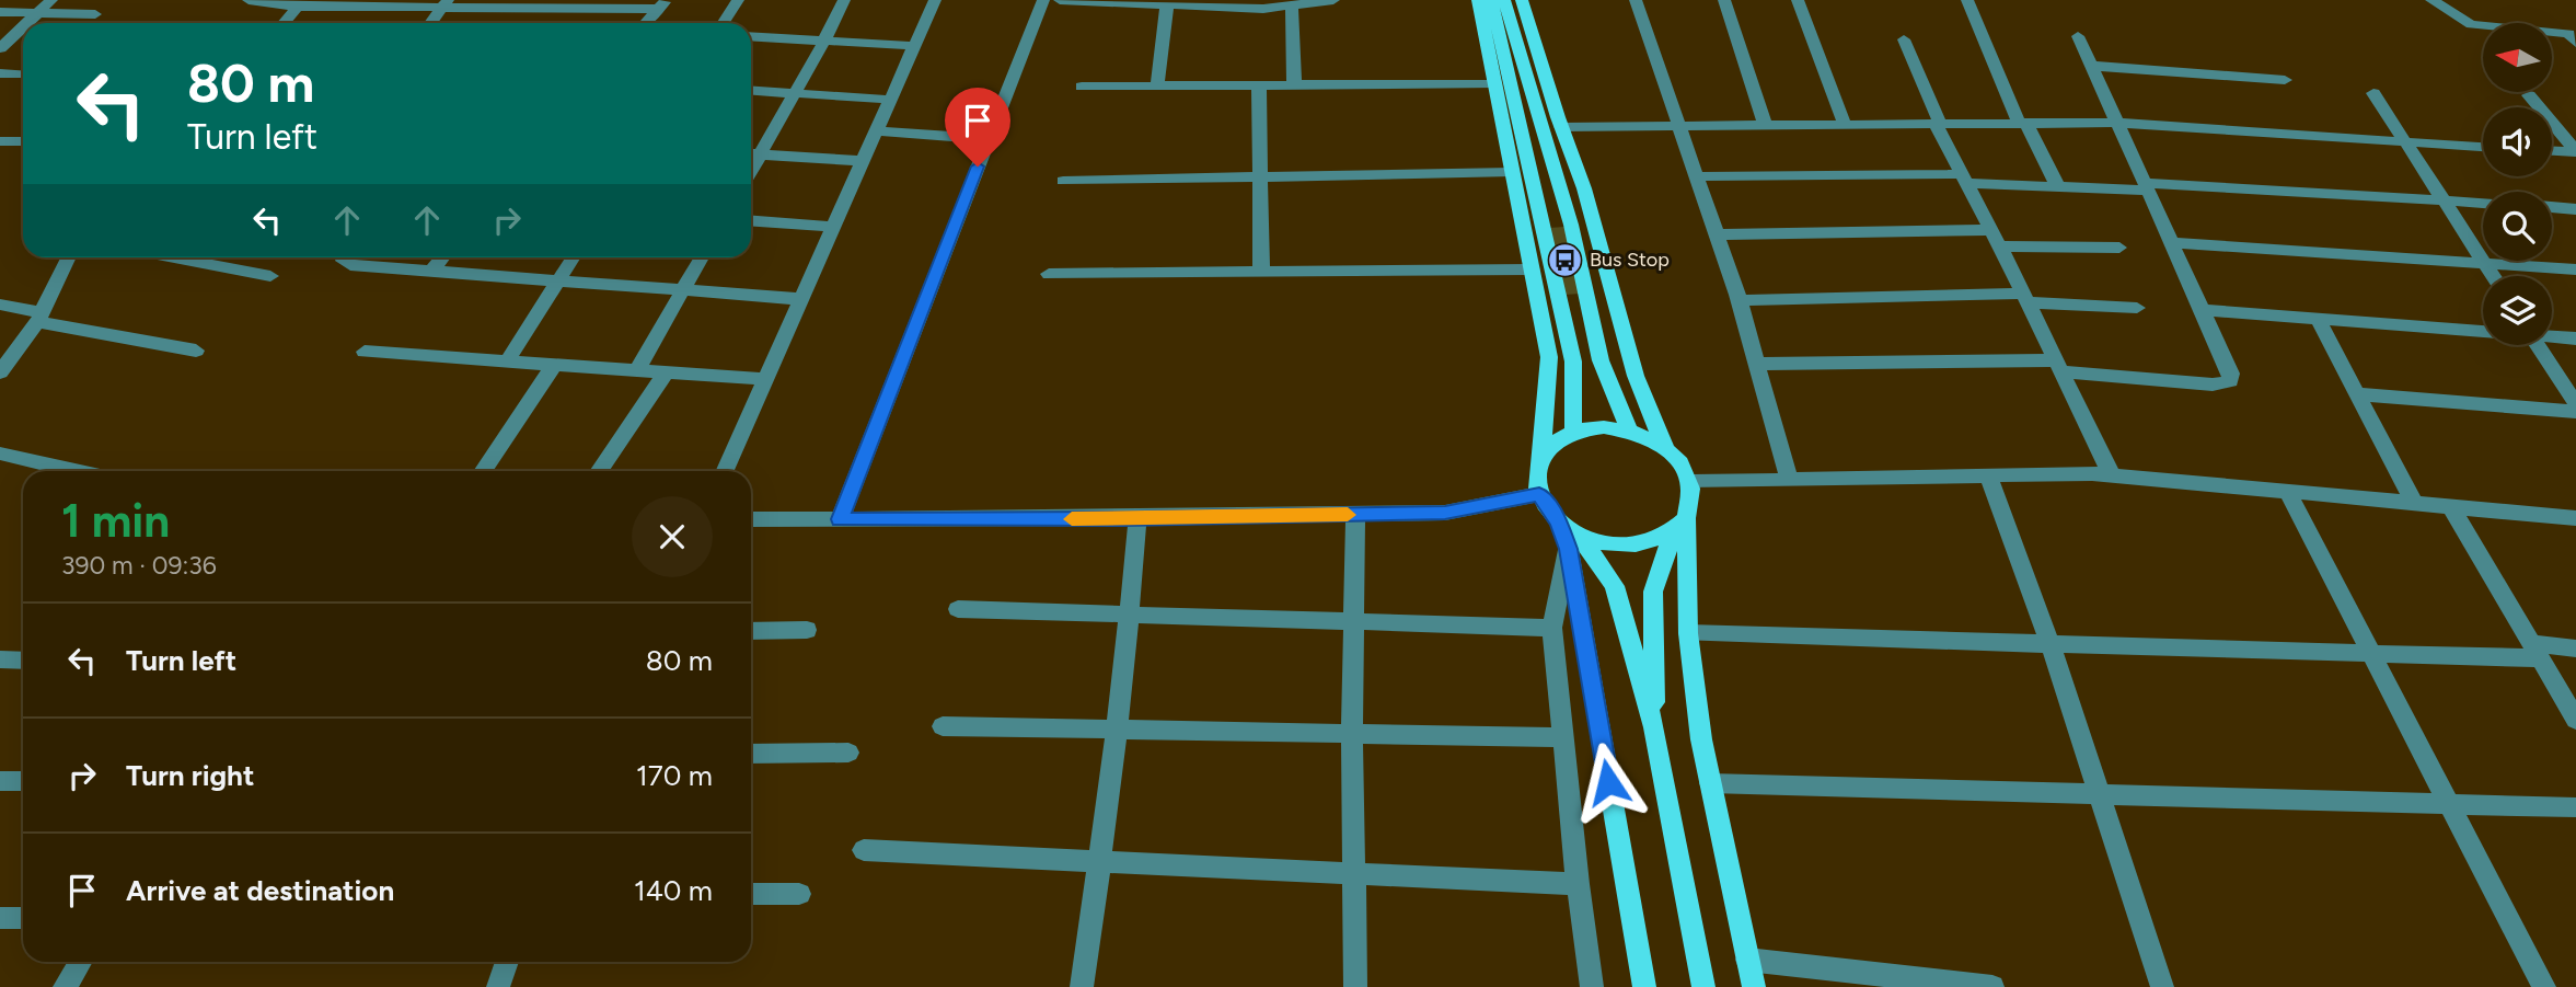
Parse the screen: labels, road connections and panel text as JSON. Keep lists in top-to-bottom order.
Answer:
{
  "places": {
    "bus stop": ["Bus Stop"]
  },
  "north": "left",
  "page": {
    "turn": ["80 m", "Turn left"],
    "heading": ["1 min", "390 m · 09:36"],
    "list": [
      {
        "name": "Turn left",
        "value": "80 m"
      },
      {
        "name": "Turn right",
        "value": "170 m"
      },
      {
        "name": "Arrive at destination",
        "value": "140 m"
      }
    ]
  }
}
